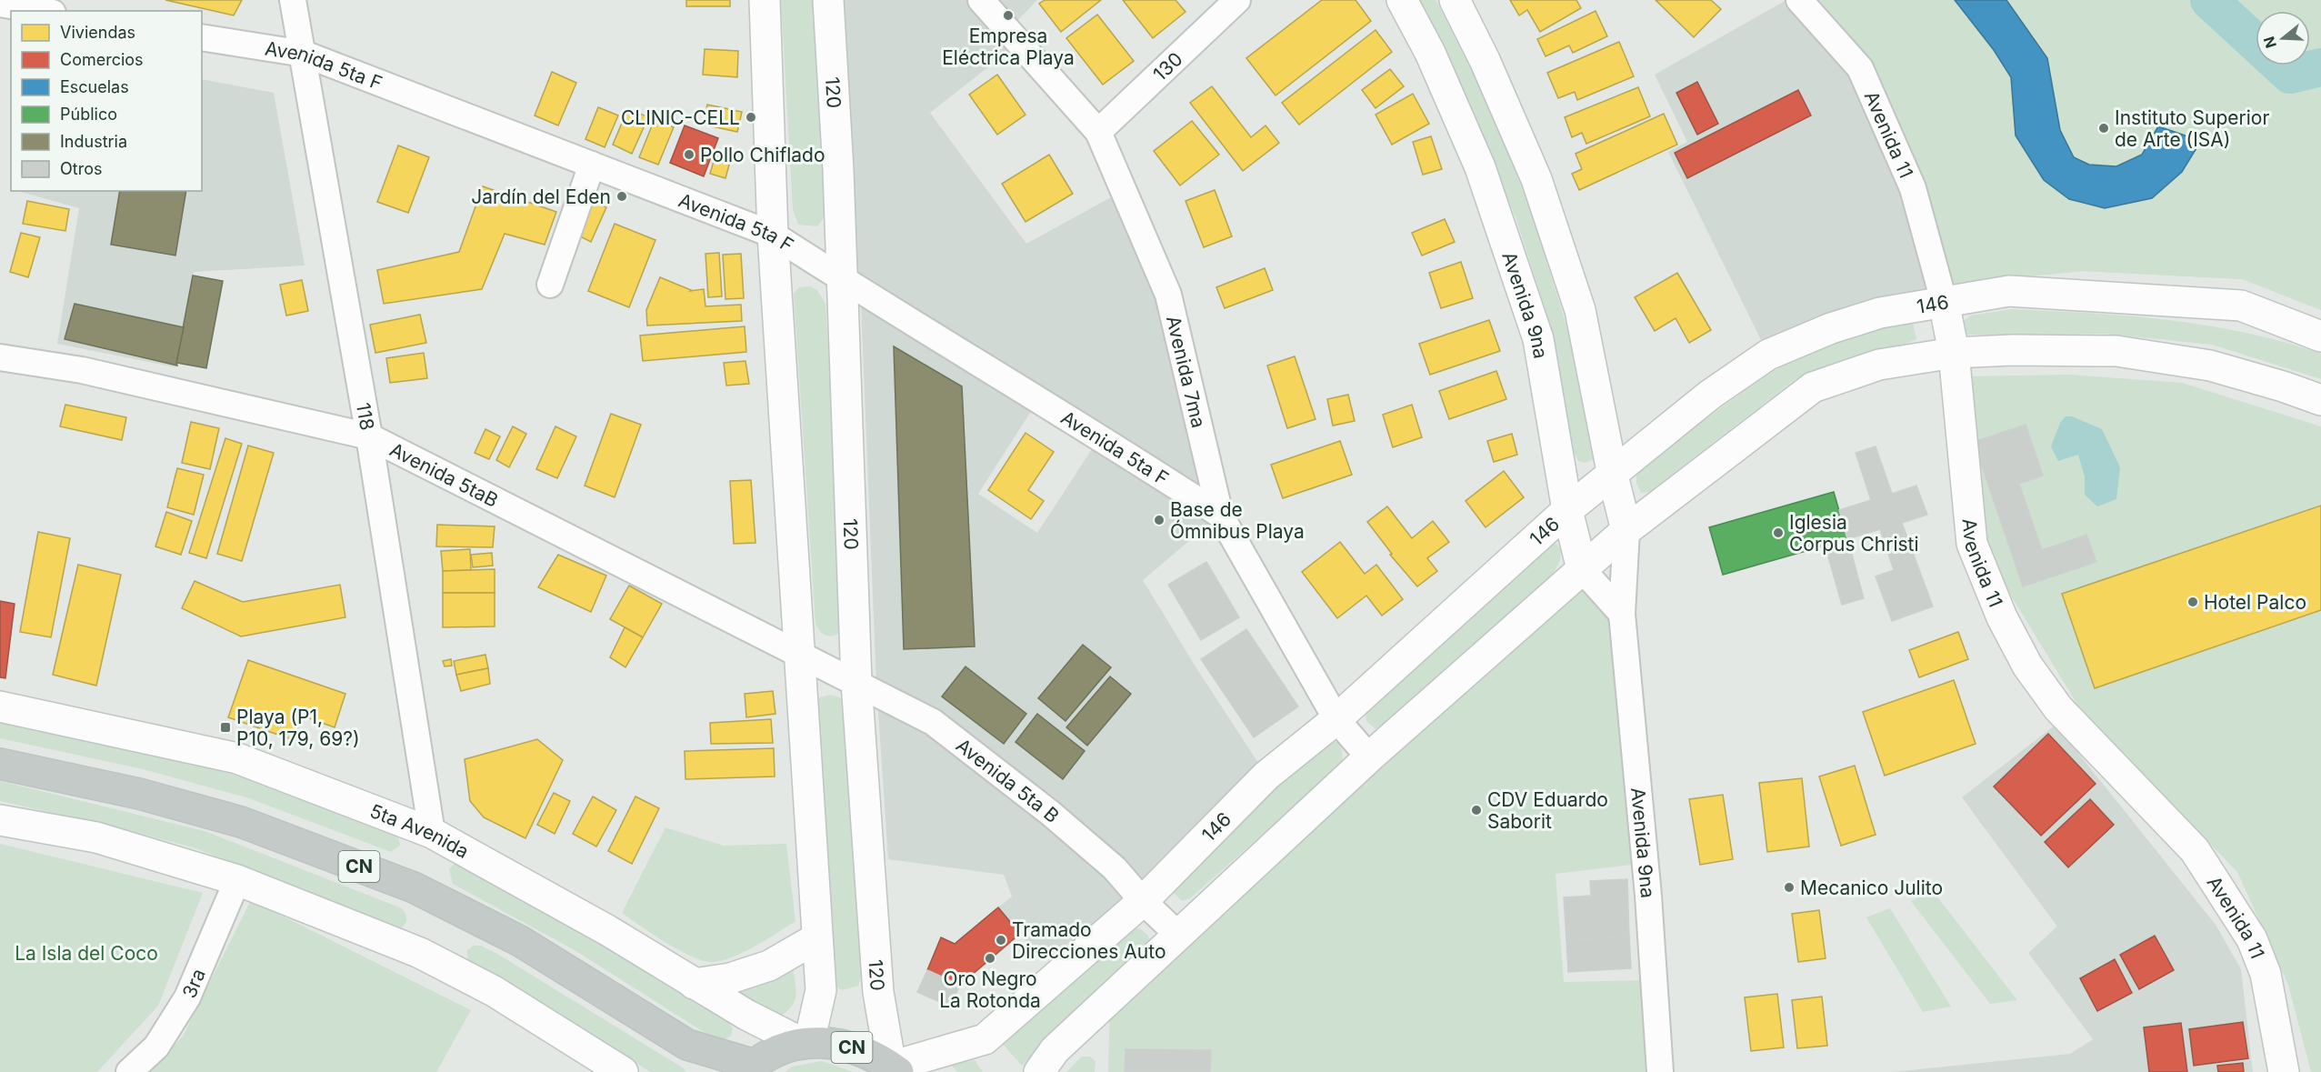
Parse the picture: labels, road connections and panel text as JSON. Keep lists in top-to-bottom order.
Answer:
{
  "streets": {
    "highway": ["CN"],
    "main road": [
      "120",
      "Avenida 11",
      "146",
      "Avenida 9na",
      "5ta Avenida"
    ],
    "street": [
      "Avenida 5ta F",
      "130",
      "Avenida 7ma",
      "118",
      "Avenida 5taB",
      "Avenida 5ta B",
      "3ra"
    ]
  },
  "crossings": [
    ["Avenida 5ta F", "120"],
    ["Avenida 5ta F", "Avenida 7ma"],
    ["Avenida 5ta F", "118"],
    ["130", "Avenida 7ma"],
    ["120", "146"],
    ["120", "Avenida 5taB"],
    ["120", "Avenida 5ta B"],
    ["120", "CN"],
    ["Avenida 11", "146"],
    ["146", "Avenida 9na"],
    ["146", "Avenida 7ma"],
    ["146", "Avenida 5ta B"],
    ["146", "CN"],
    ["118", "Avenida 5taB"],
    ["118", "5ta Avenida"],
    ["Avenida 5taB", "Avenida 5ta B"],
    ["5ta Avenida", "CN"]
  ],
  "parks": ["La Isla del Coco"],
  "places": {
    "other": [
      "Empresa Eléctrica Playa",
      "CLINIC-CELL",
      "Instituto Superior de Arte (ISA)",
      "Pollo Chiflado",
      "Jardín del Eden",
      "Base de Ómnibus Playa",
      "Iglesia Corpus Christi",
      "Hotel Palco",
      "CDV Eduardo Saborit",
      "Mecanico Julito",
      "Tramado Direcciones Auto",
      "Oro Negro La Rotonda"
    ],
    "transit": ["Playa (P1, P10, 179, 69?)"]
  },
  "legend": [
    "Viviendas",
    "Comercios",
    "Escuelas",
    "Público",
    "Industria",
    "Otros"
  ],
  "north": "left"
}
